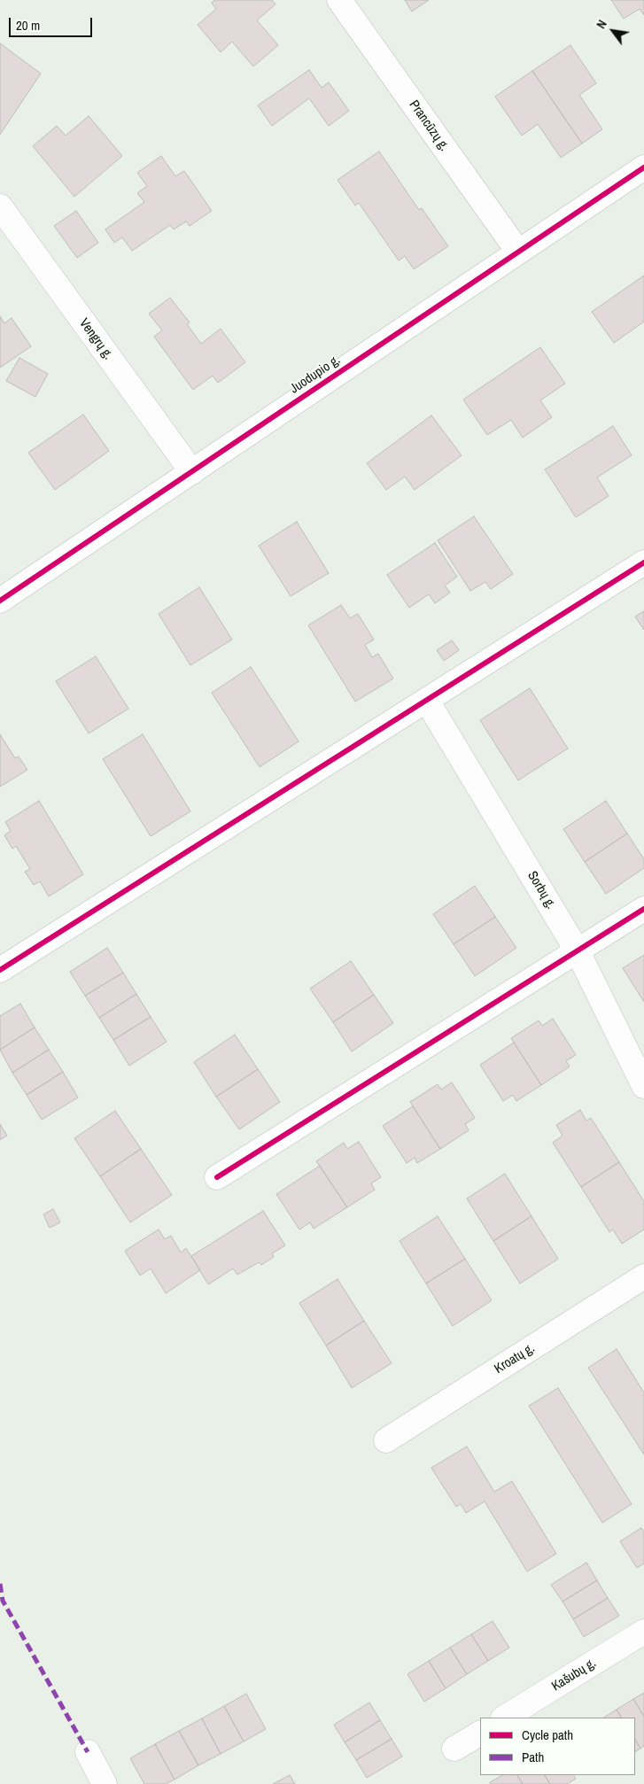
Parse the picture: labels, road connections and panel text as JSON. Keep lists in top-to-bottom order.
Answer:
{
  "streets": {
    "street": [
      "Prancūzų g.",
      "Vengrų g.",
      "Juodupio g.",
      "Sorbų g.",
      "Kroatų g.",
      "Kašubų g."
    ]
  },
  "crossings": [
    ["Prancūzų g.", "Juodupio g."],
    ["Vengrų g.", "Juodupio g."]
  ],
  "legend": ["Cycle path", "Path"],
  "scale_bar": "20 m",
  "north": "top left"
}
